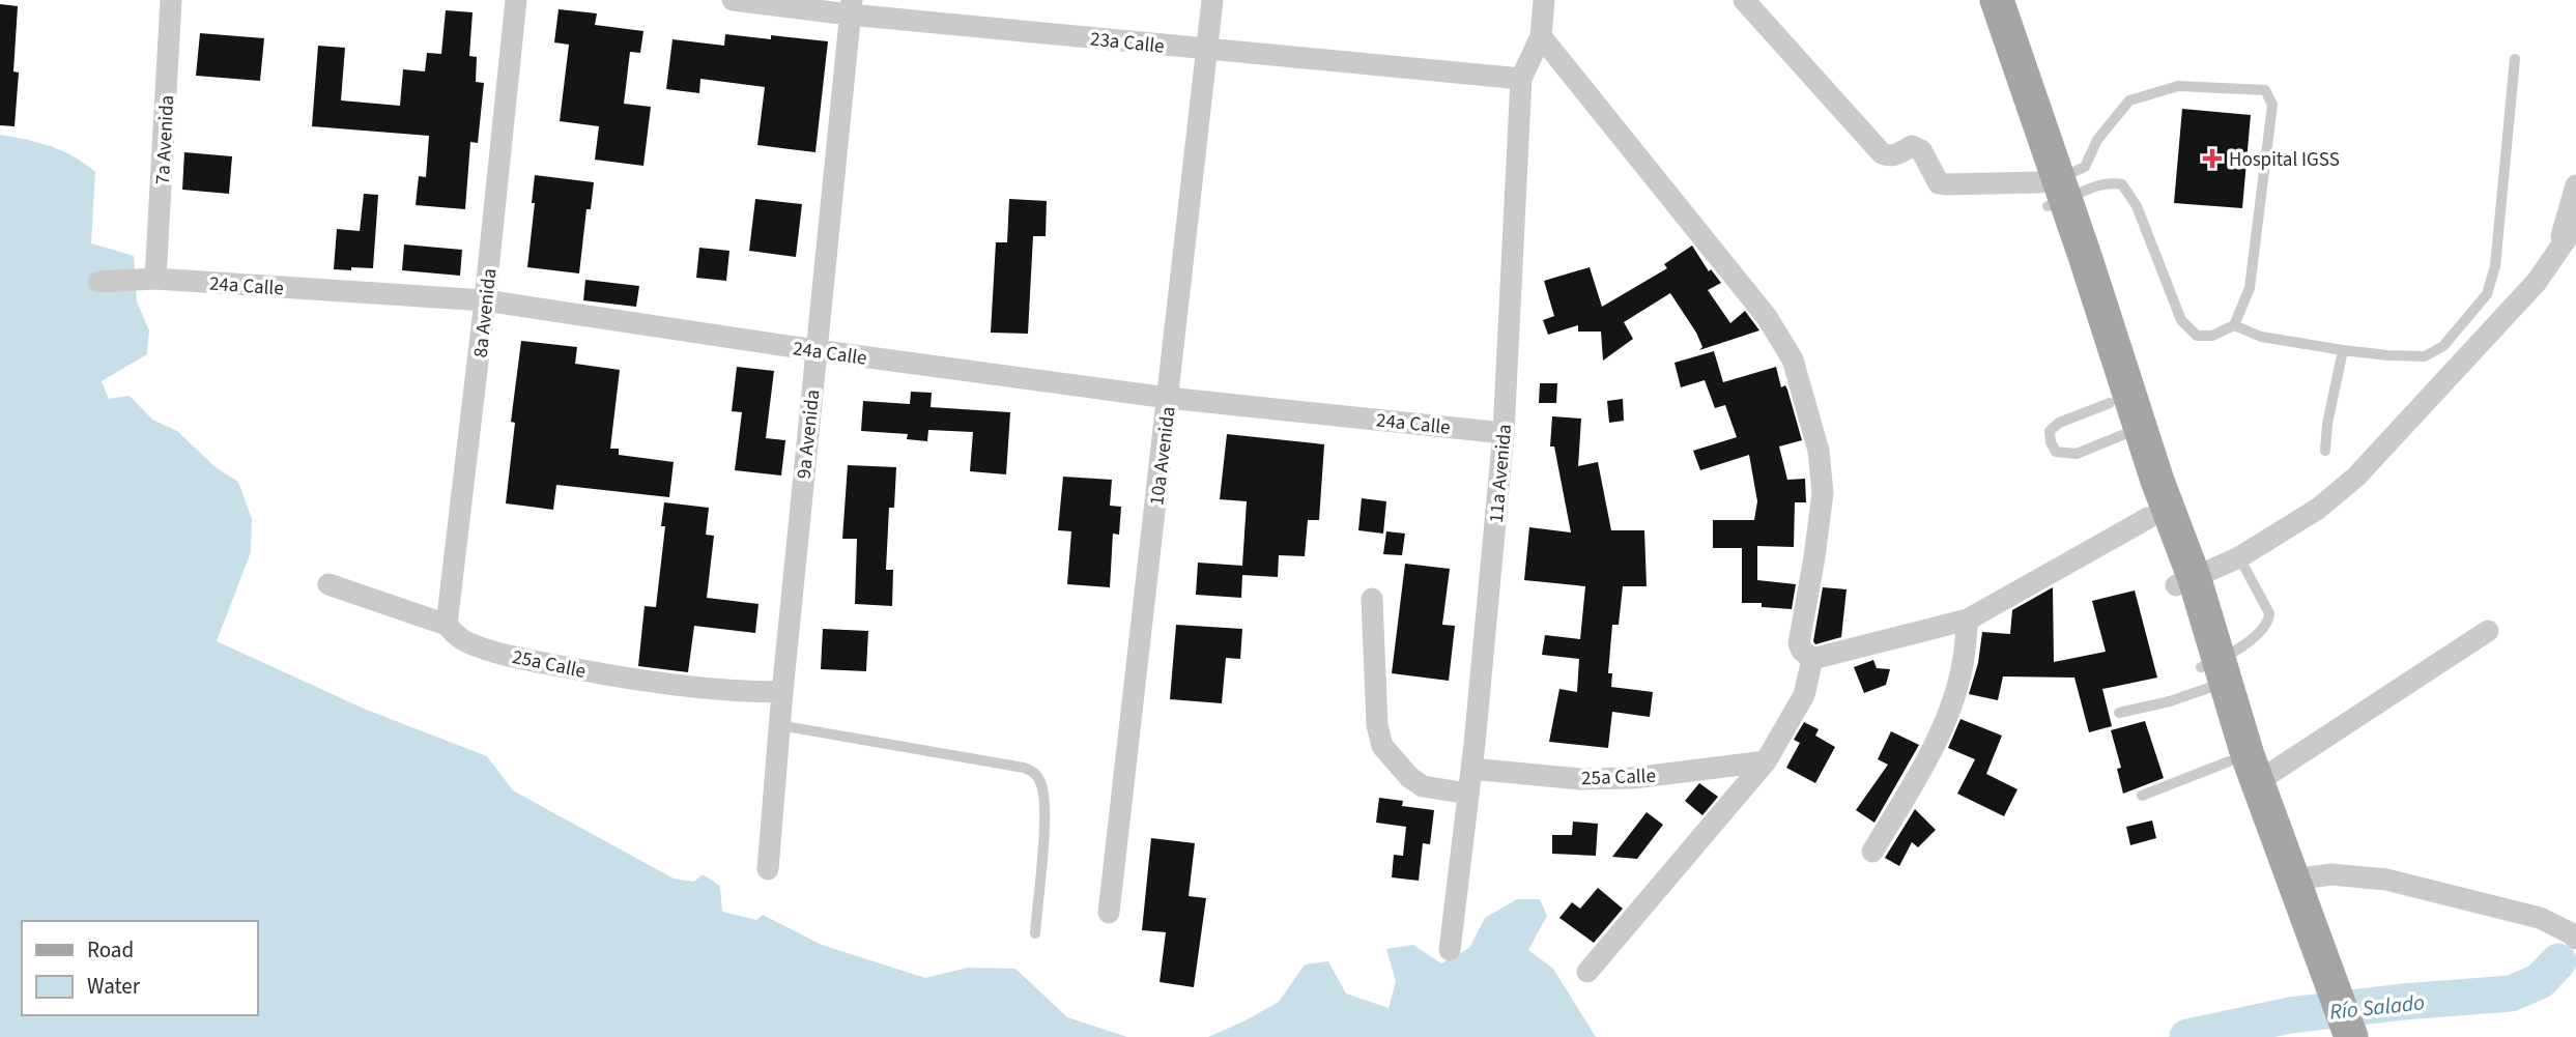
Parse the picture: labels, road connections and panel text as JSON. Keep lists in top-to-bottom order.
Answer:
{
  "streets": {
    "street": [
      "23a Calle",
      "7a Avenida",
      "24a Calle",
      "8a Avenida",
      "9a Avenida",
      "10a Avenida",
      "11a Avenida",
      "25a Calle"
    ]
  },
  "crossings": [
    ["23a Calle", "9a Avenida"],
    ["23a Calle", "10a Avenida"],
    ["23a Calle", "11a Avenida"],
    ["7a Avenida", "24a Calle"],
    ["24a Calle", "8a Avenida"],
    ["24a Calle", "9a Avenida"],
    ["24a Calle", "10a Avenida"],
    ["24a Calle", "11a Avenida"],
    ["8a Avenida", "25a Calle"],
    ["9a Avenida", "25a Calle"],
    ["11a Avenida", "25a Calle"]
  ],
  "water": ["Río Salado"],
  "places": {
    "health": ["Hospital IGSS"]
  },
  "legend": ["Road", "Water"]
}
